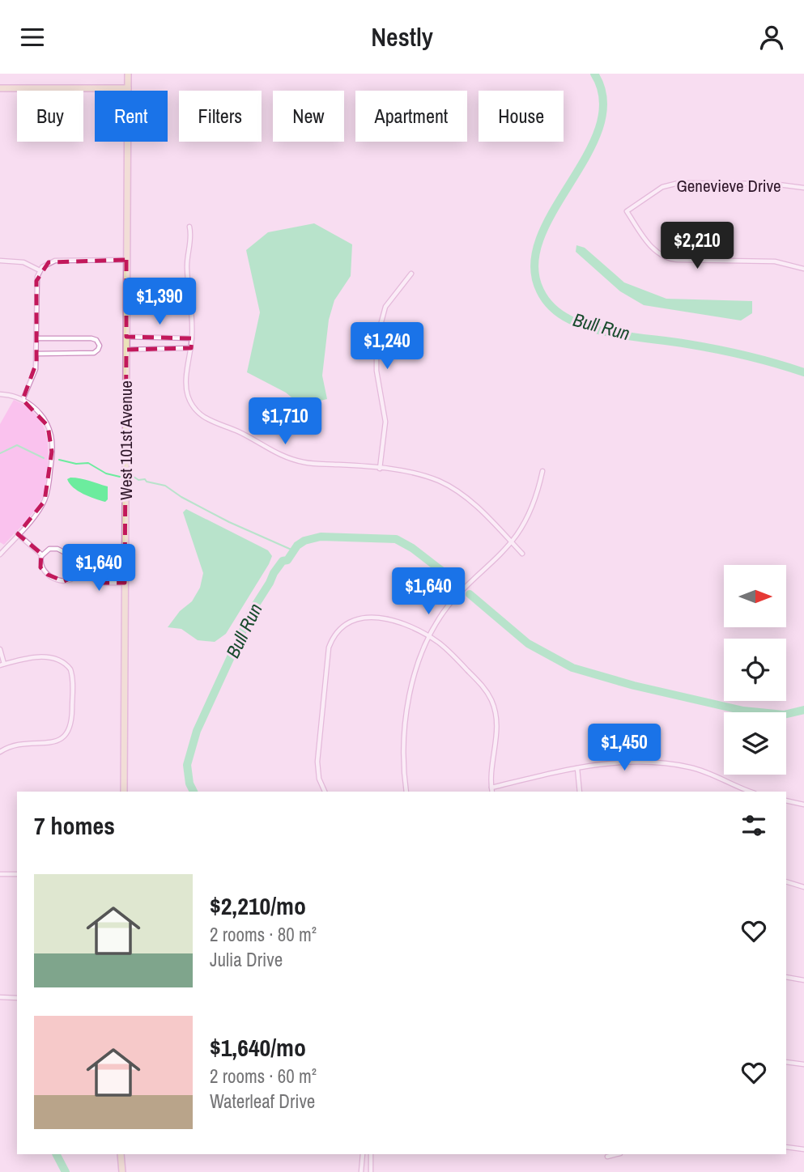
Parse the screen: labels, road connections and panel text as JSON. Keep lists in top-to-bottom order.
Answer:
{
  "streets": {
    "street": ["Genevieve Drive", "West 101st Avenue"]
  },
  "water": ["Bull Run"],
  "north": "right",
  "page": {
    "header": "Nestly",
    "chip": [
      "Buy",
      "Rent",
      "Filters",
      "New",
      "Apartment",
      "House"
    ],
    "price": [
      "$2,210",
      "$1,390",
      "$1,240",
      "$1,710",
      "$1,640",
      "$1,640",
      "$1,450"
    ],
    "heading": "7 homes",
    "list": [
      {
        "name": "$2,210/mo",
        "note": "2 rooms · 80 m² · Julia Drive"
      },
      {
        "name": "$1,640/mo",
        "note": "2 rooms · 60 m² · Waterleaf Drive"
      }
    ]
  }
}
